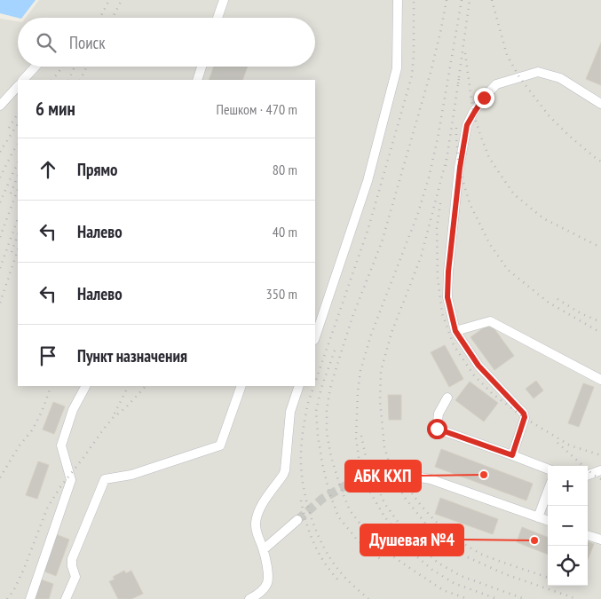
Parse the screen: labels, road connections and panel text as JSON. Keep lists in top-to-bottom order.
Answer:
{
  "places": ["АБК КХП", "Душевая №4"],
  "page": {
    "search": "Поиск",
    "heading": ["6 мин", "Пешком · 470 m"],
    "list": [
      ["Прямо", "80 m"],
      ["Налево", "40 m"],
      ["Налево", "350 m"],
      "Пункт назначения"
    ],
    "map_buttons": ["+", "−"]
  }
}
